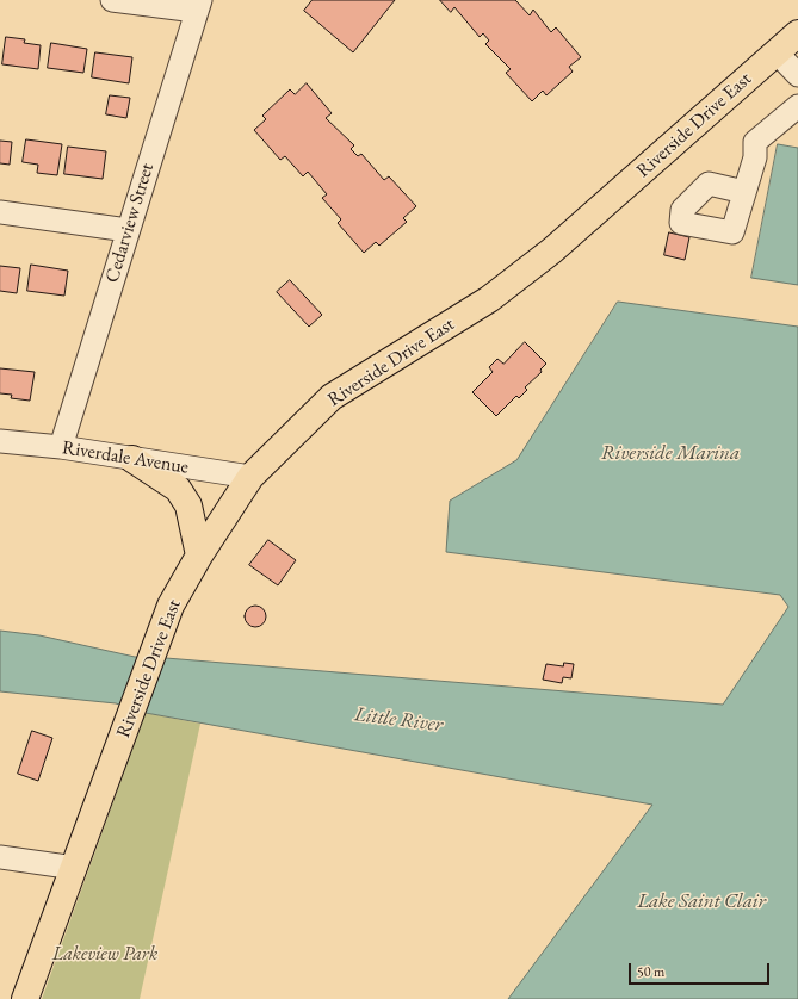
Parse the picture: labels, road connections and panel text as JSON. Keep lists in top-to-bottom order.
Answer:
{
  "streets": {
    "main road": ["Riverside Drive East"],
    "street": ["Cedarview Street", "Riverdale Avenue"]
  },
  "crossings": [
    ["Riverside Drive East", "Riverdale Avenue"],
    ["Cedarview Street", "Riverdale Avenue"]
  ],
  "water": ["Riverside Marina", "Little River", "Lake Saint Clair"],
  "parks": ["Lakeview Park"],
  "scale_bar": "50 m"
}
